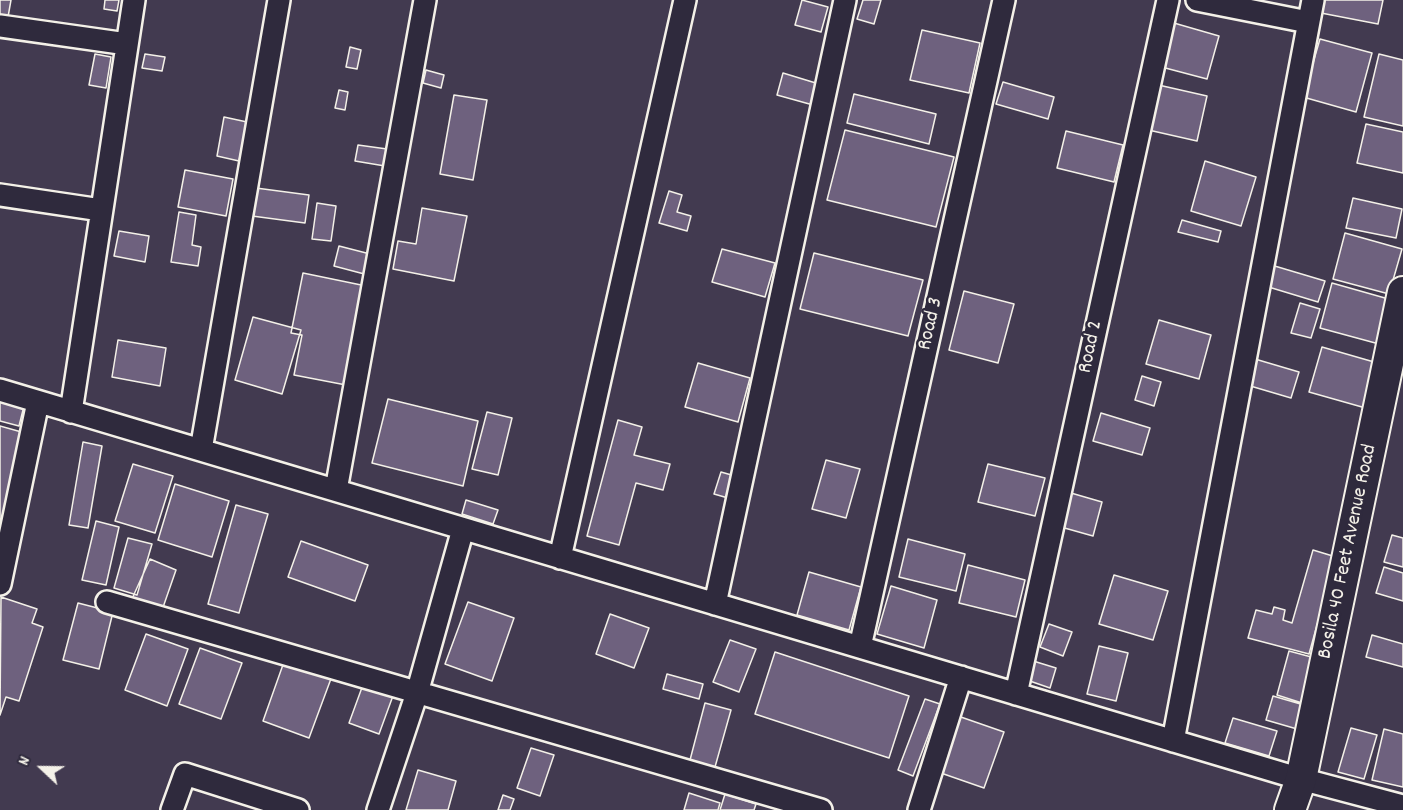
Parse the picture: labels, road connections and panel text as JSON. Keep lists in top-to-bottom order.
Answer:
{
  "streets": {
    "street": ["Road 3", "Road 2", "Bosila 40 Feet Avenue Road"]
  },
  "north": "left"
}
